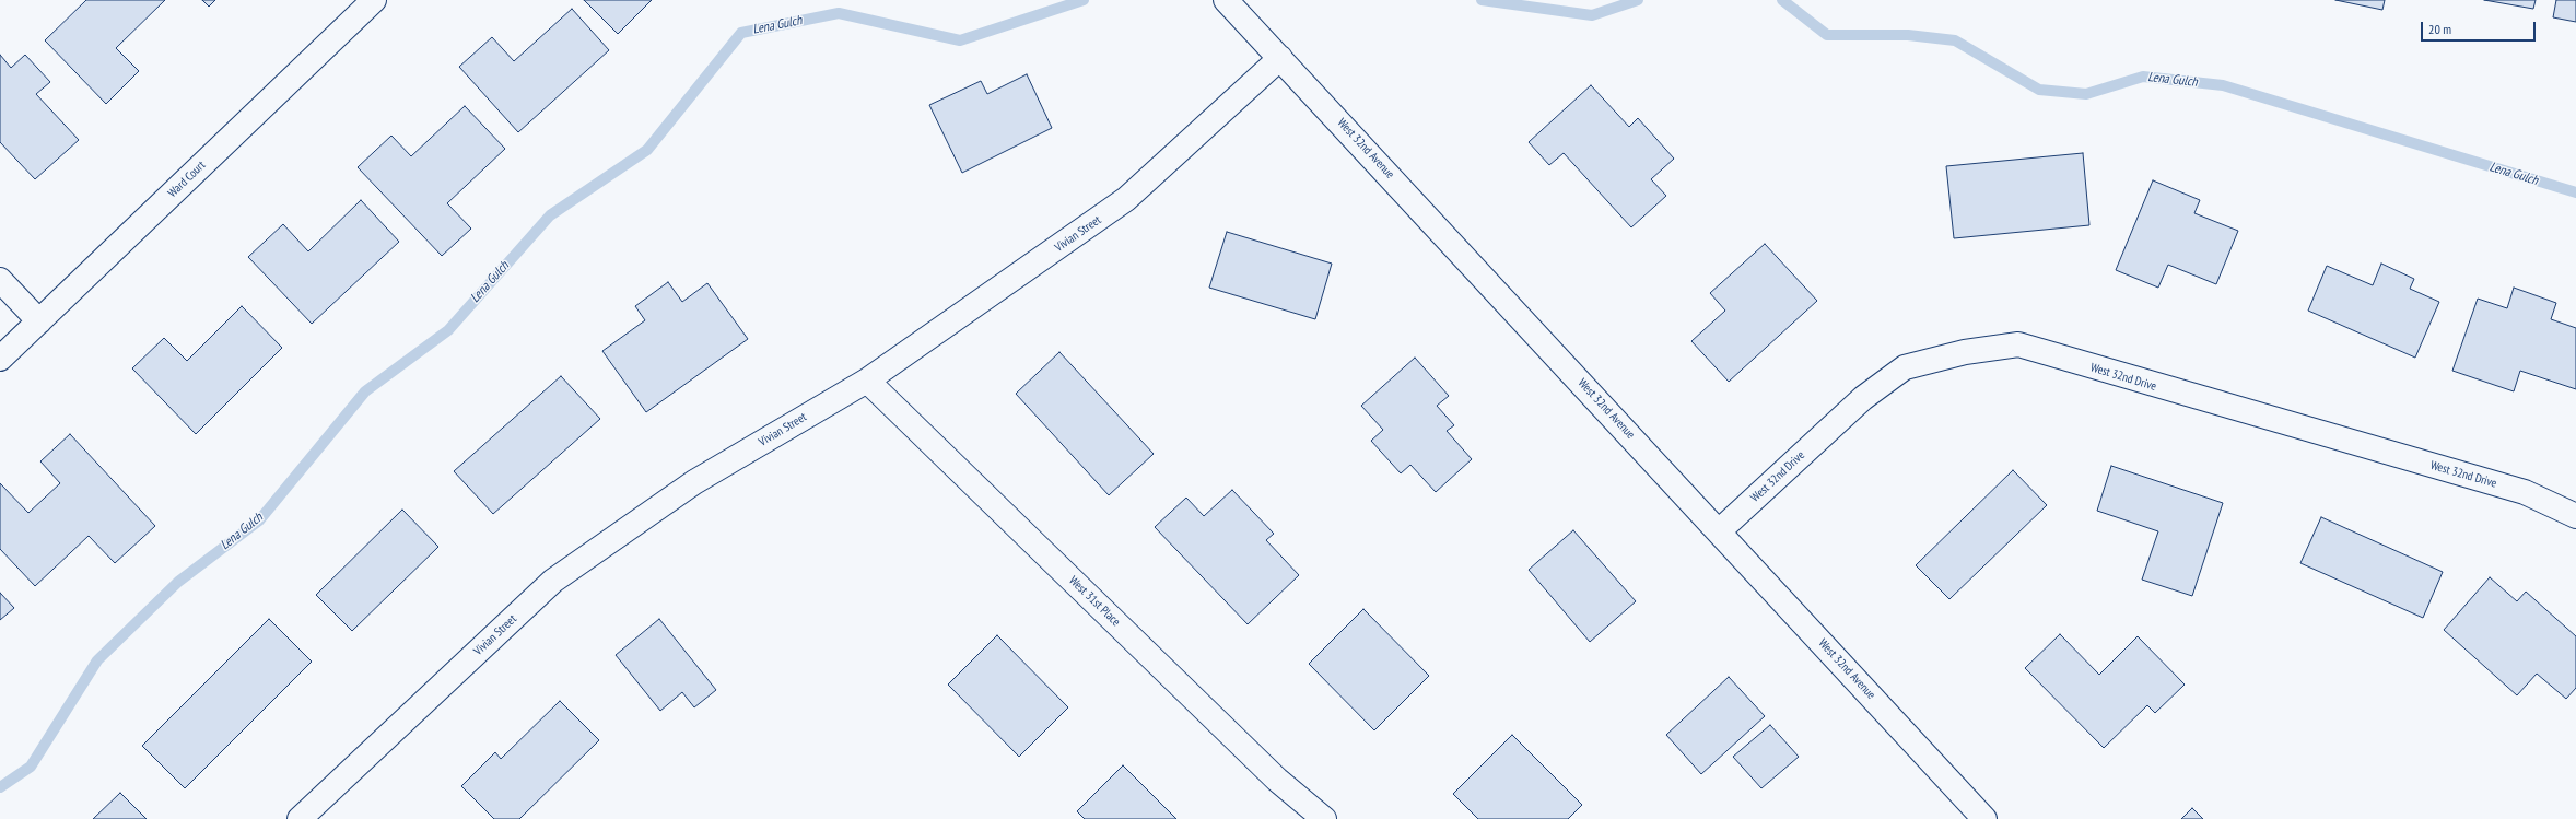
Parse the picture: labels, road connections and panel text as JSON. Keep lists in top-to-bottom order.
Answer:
{
  "streets": {
    "street": [
      "West 32nd Avenue",
      "Ward Court",
      "Vivian Street",
      "West 32nd Drive",
      "West 31st Place"
    ]
  },
  "crossings": [
    ["West 32nd Avenue", "Vivian Street"],
    ["West 32nd Avenue", "West 32nd Drive"],
    ["Vivian Street", "West 31st Place"]
  ],
  "water": ["Lena Gulch"],
  "scale_bar": "20 m"
}
